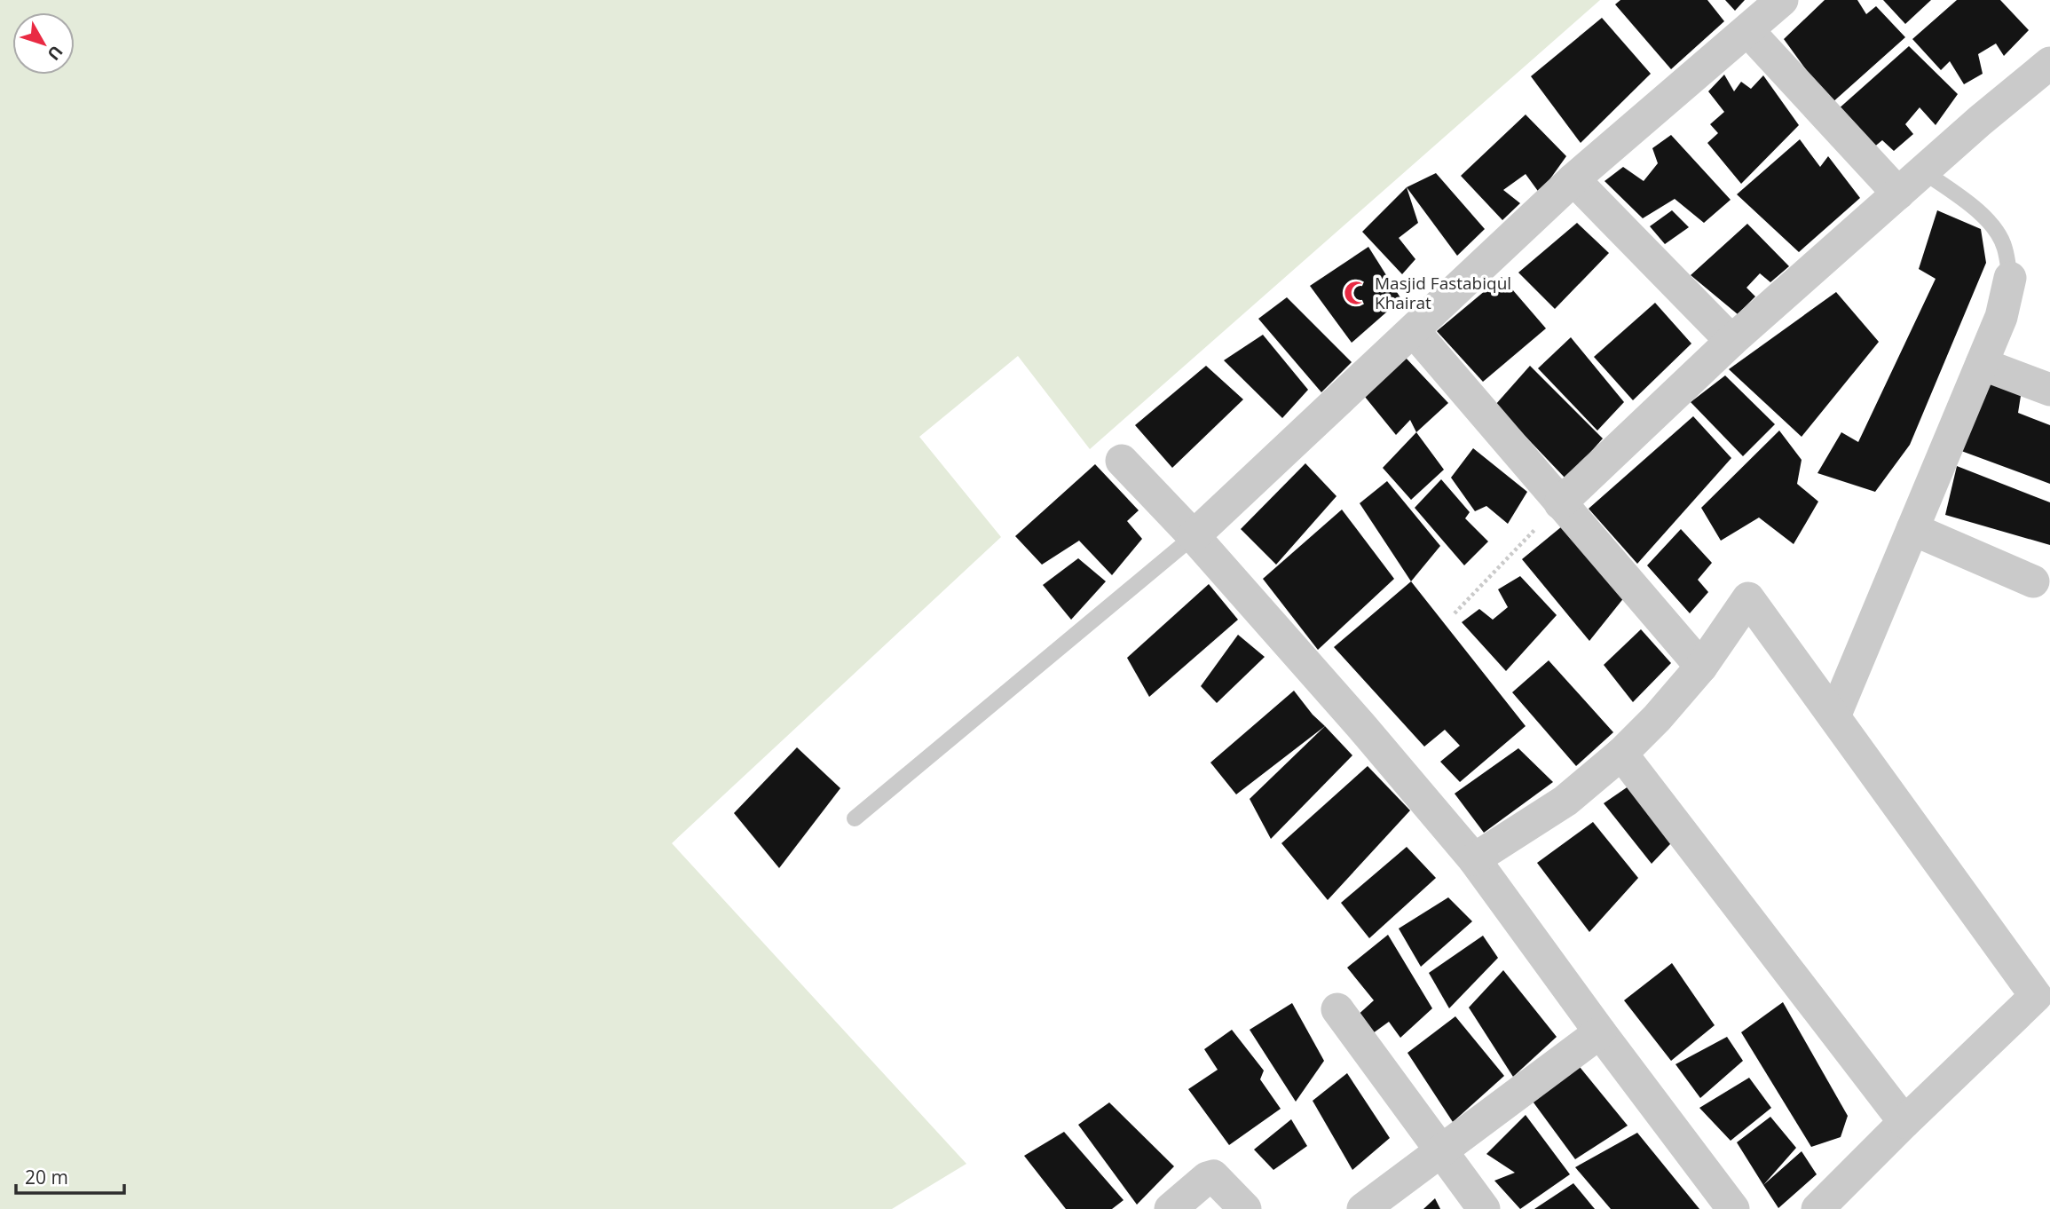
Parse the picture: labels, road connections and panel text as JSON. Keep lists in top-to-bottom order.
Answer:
{
  "places": {
    "mosque": ["Masjid Fastabiqul Khairat"]
  },
  "scale_bar": "20 m",
  "north": "bottom right"
}
